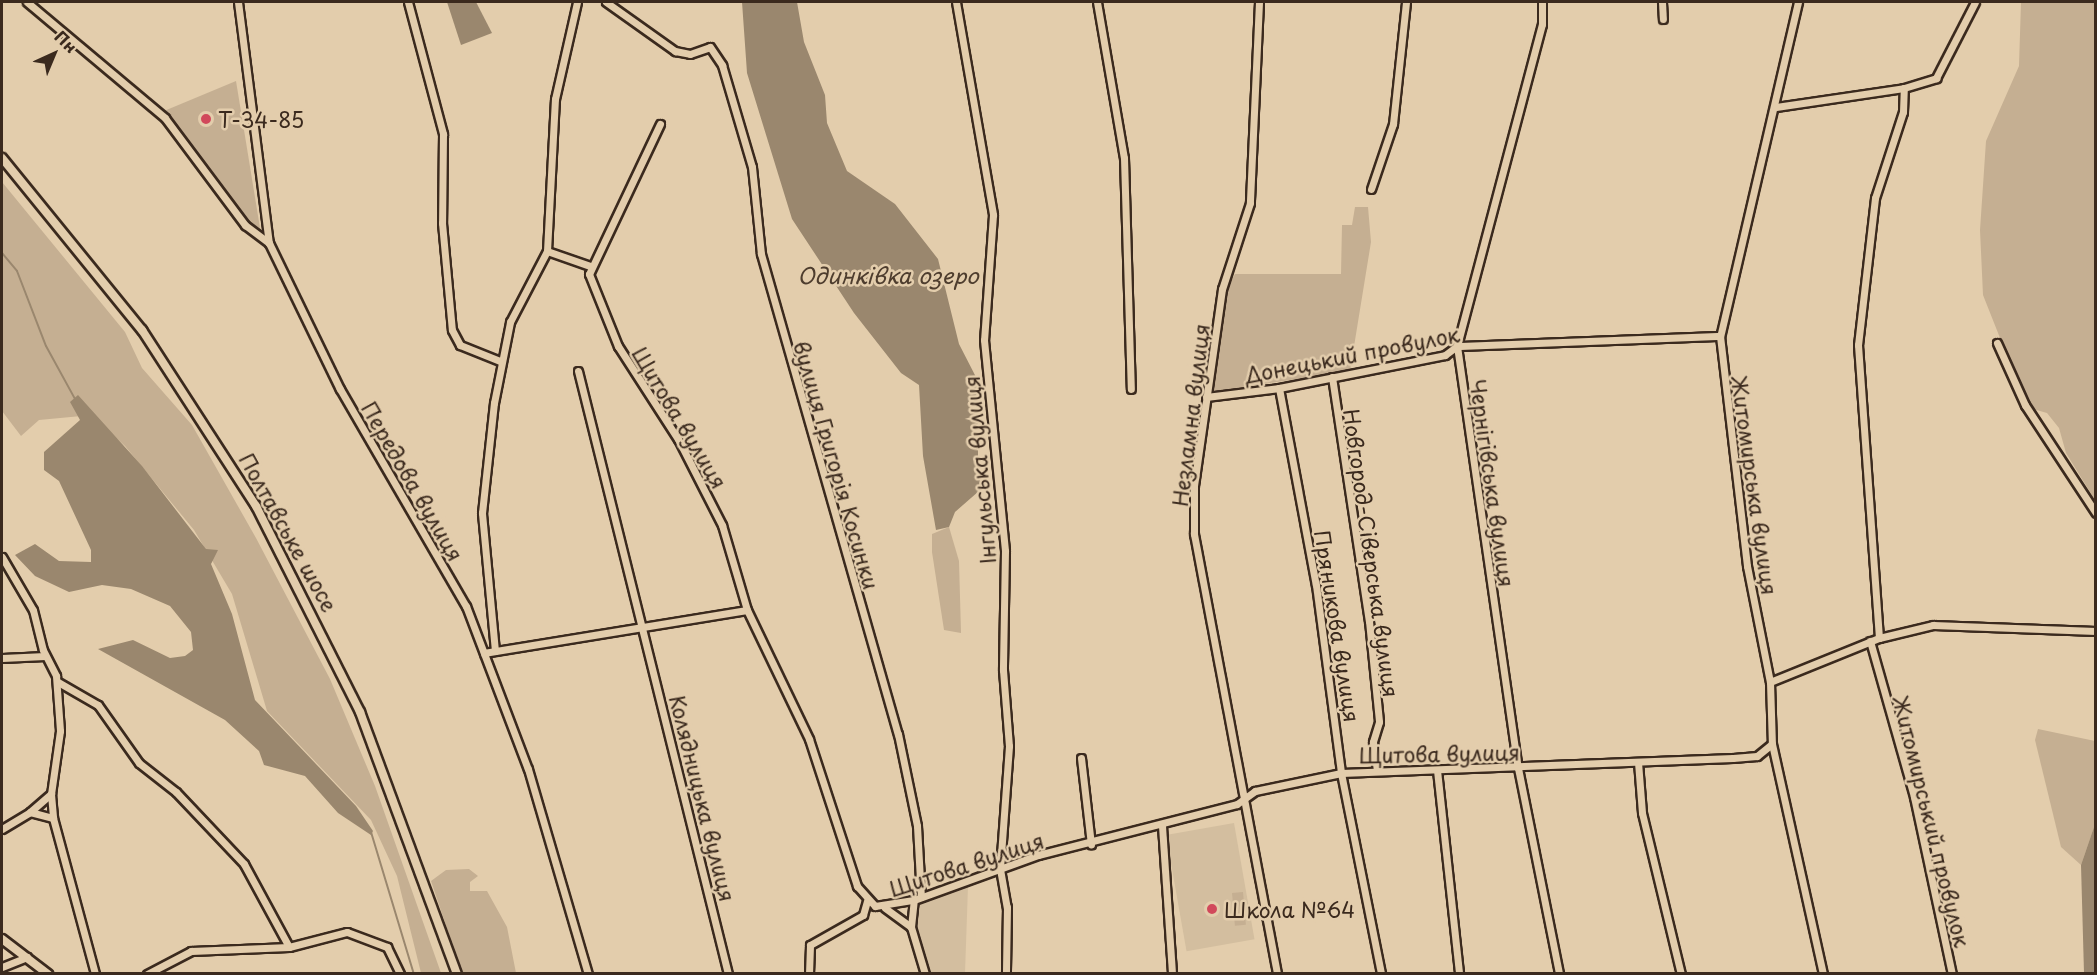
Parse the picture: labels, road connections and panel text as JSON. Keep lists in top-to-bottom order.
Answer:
{
  "streets": {
    "main road": ["Полтавське шосе"],
    "street": [
      "Донецький провулок",
      "Незламна вулиця",
      "Щитова вулиця",
      "вулиця Григорія Косинки",
      "Інгульська вулиця",
      "Передова вулиця",
      "Чернігівська вулиця",
      "Житомирська вулиця",
      "Новгород-Сіверська вулиця",
      "Пряникова вулиця",
      "Колядницька вулиця",
      "Житомирський провулок"
    ]
  },
  "crossings": [
    ["Донецький провулок", "Незламна вулиця"],
    ["Донецький провулок", "Чернігівська вулиця"],
    ["Донецький провулок", "Житомирська вулиця"],
    ["Донецький провулок", "Новгород-Сіверська вулиця"],
    ["Донецький провулок", "Пряникова вулиця"],
    ["Незламна вулиця", "Щитова вулиця"],
    ["Щитова вулиця", "вулиця Григорія Косинки"],
    ["Щитова вулиця", "Інгульська вулиця"],
    ["Щитова вулиця", "Чернігівська вулиця"],
    ["Щитова вулиця", "Житомирська вулиця"],
    ["Щитова вулиця", "Новгород-Сіверська вулиця"],
    ["Щитова вулиця", "Пряникова вулиця"]
  ],
  "water": ["Одинківка озеро"],
  "places": ["Т-34-85", "Школа №64"],
  "north": "top right"
}
